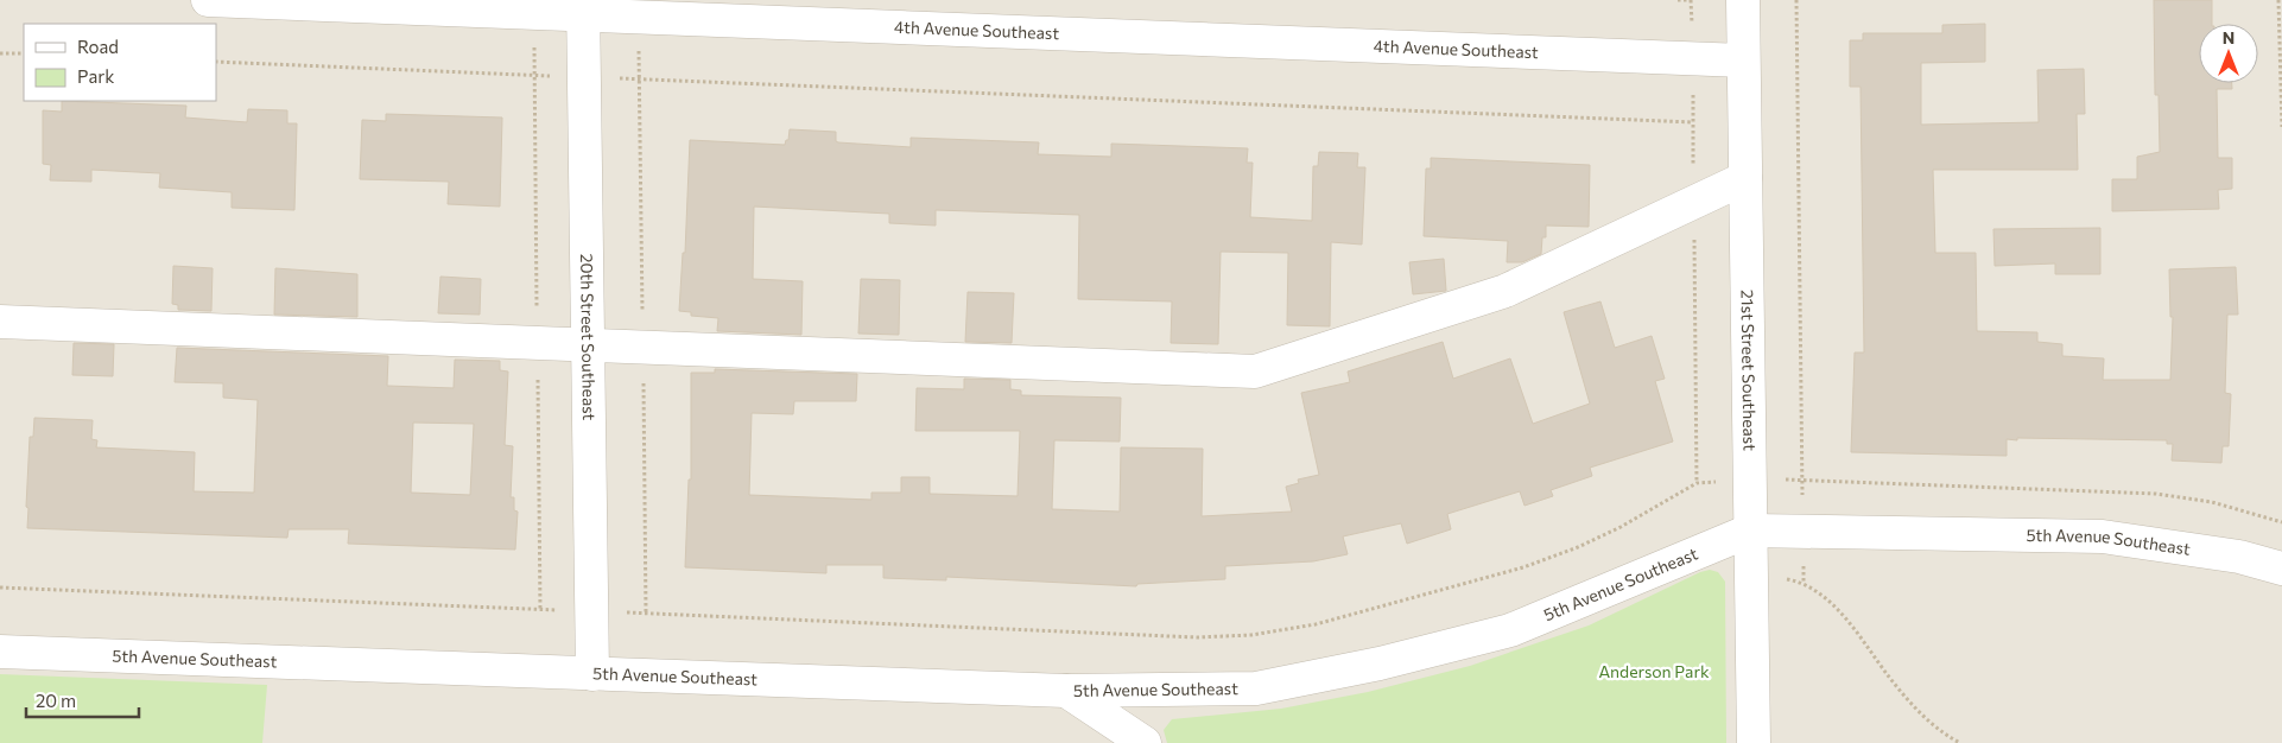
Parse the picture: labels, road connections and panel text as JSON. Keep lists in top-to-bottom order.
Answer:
{
  "streets": {
    "street": [
      "4th Avenue Southeast",
      "20th Street Southeast",
      "21st Street Southeast",
      "5th Avenue Southeast"
    ]
  },
  "crossings": [
    ["4th Avenue Southeast", "20th Street Southeast"],
    ["4th Avenue Southeast", "21st Street Southeast"],
    ["20th Street Southeast", "5th Avenue Southeast"],
    ["21st Street Southeast", "5th Avenue Southeast"]
  ],
  "parks": ["Anderson Park"],
  "legend": ["Road", "Park"],
  "scale_bar": "20 m",
  "north": "top"
}
